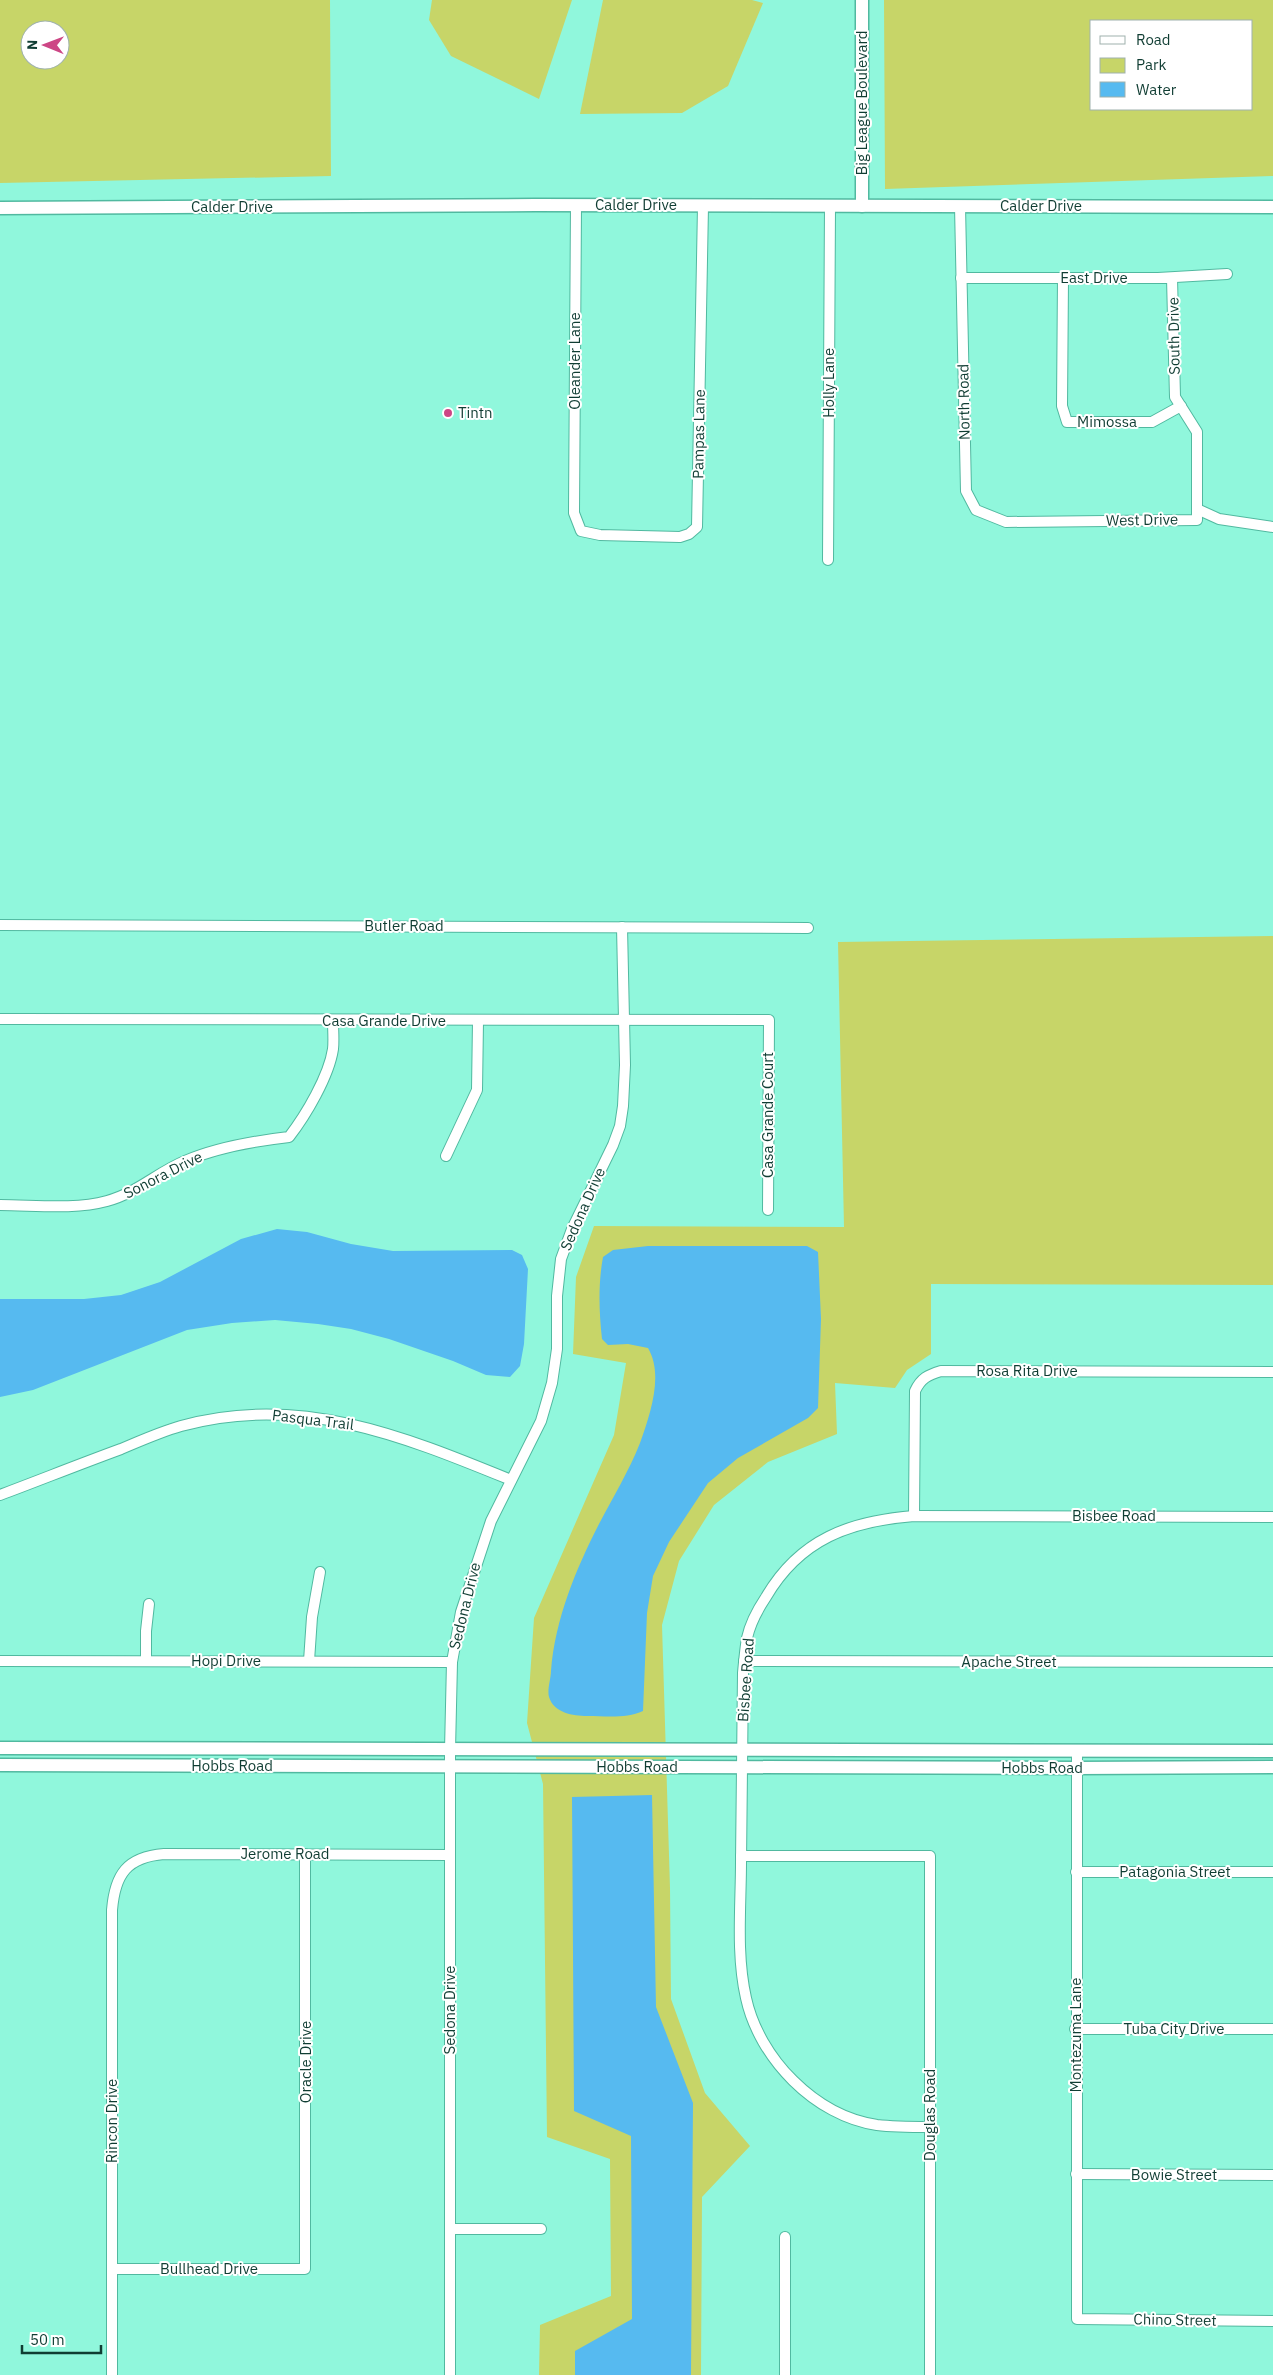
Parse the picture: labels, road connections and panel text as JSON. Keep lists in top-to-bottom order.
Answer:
{
  "streets": {
    "street": [
      "Big League Boulevard",
      "Calder Drive",
      "East Drive",
      "South Drive",
      "Oleander Lane",
      "Holly Lane",
      "North Road",
      "Mimossa",
      "Pampas Lane",
      "West Drive",
      "Butler Road",
      "Casa Grande Drive",
      "Casa Grande Court",
      "Sonora Drive",
      "Sedona Drive",
      "Rosa Rita Drive",
      "Pasqua Trail",
      "Bisbee Road",
      "Hopi Drive",
      "Apache Street",
      "Hobbs Road",
      "Jerome Road",
      "Patagonia Street",
      "Tuba City Drive",
      "Montezuma Lane",
      "Oracle Drive",
      "Douglas Road",
      "Rincon Drive",
      "Bowie Street",
      "Bullhead Drive",
      "Chino Street"
    ]
  },
  "crossings": [
    ["Big League Boulevard", "Calder Drive"],
    ["Calder Drive", "Oleander Lane"],
    ["Calder Drive", "Holly Lane"],
    ["Calder Drive", "North Road"],
    ["Calder Drive", "Pampas Lane"],
    ["East Drive", "South Drive"],
    ["East Drive", "North Road"],
    ["East Drive", "Mimossa"],
    ["South Drive", "Mimossa"],
    ["Oleander Lane", "Pampas Lane"],
    ["North Road", "West Drive"],
    ["Butler Road", "Sedona Drive"],
    ["Casa Grande Drive", "Casa Grande Court"],
    ["Casa Grande Drive", "Sonora Drive"],
    ["Casa Grande Drive", "Sedona Drive"],
    ["Sedona Drive", "Pasqua Trail"],
    ["Sedona Drive", "Hopi Drive"],
    ["Sedona Drive", "Hobbs Road"],
    ["Sedona Drive", "Jerome Road"],
    ["Rosa Rita Drive", "Bisbee Road"],
    ["Bisbee Road", "Apache Street"],
    ["Bisbee Road", "Hobbs Road"],
    ["Bisbee Road", "Douglas Road"],
    ["Hobbs Road", "Montezuma Lane"],
    ["Jerome Road", "Oracle Drive"],
    ["Jerome Road", "Rincon Drive"],
    ["Patagonia Street", "Montezuma Lane"],
    ["Tuba City Drive", "Montezuma Lane"],
    ["Montezuma Lane", "Bowie Street"],
    ["Montezuma Lane", "Chino Street"],
    ["Oracle Drive", "Bullhead Drive"],
    ["Rincon Drive", "Bullhead Drive"]
  ],
  "places": ["Tintn"],
  "legend": ["Road", "Park", "Water"],
  "scale_bar": "50 m",
  "north": "left"
}
